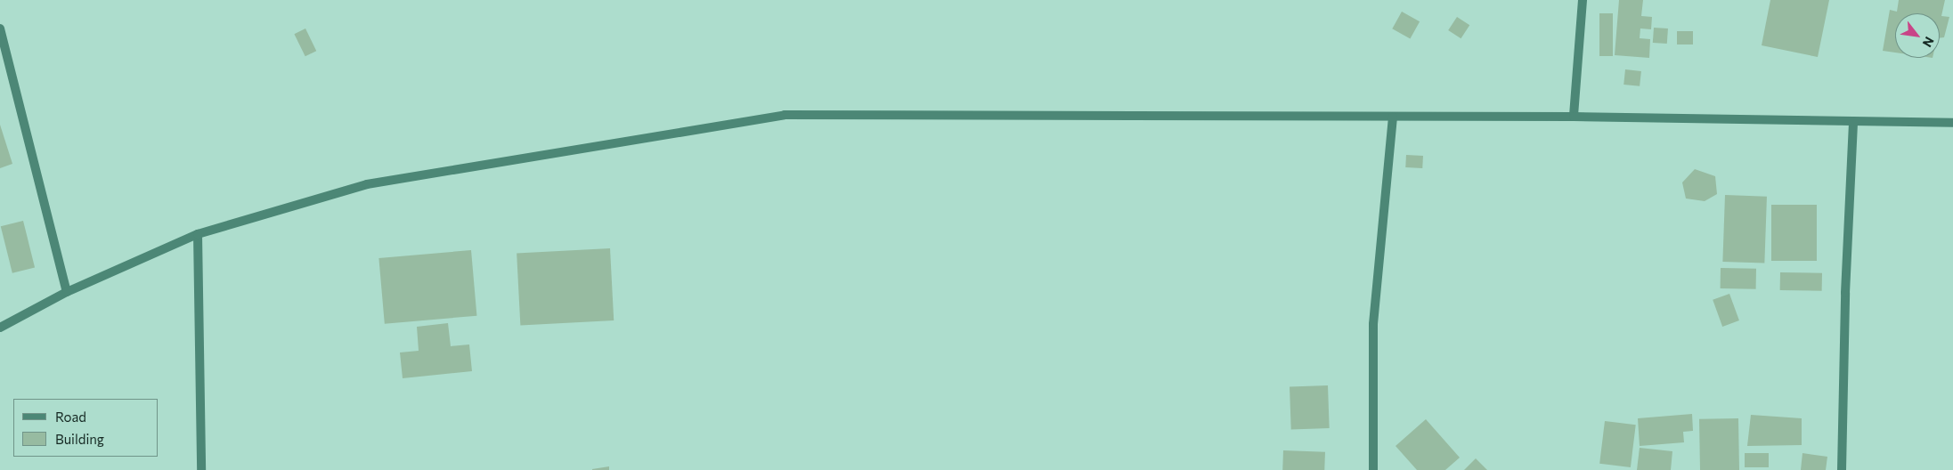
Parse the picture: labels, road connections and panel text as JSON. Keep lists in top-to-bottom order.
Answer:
{
  "legend": ["Road", "Building"],
  "north": "bottom right"
}
